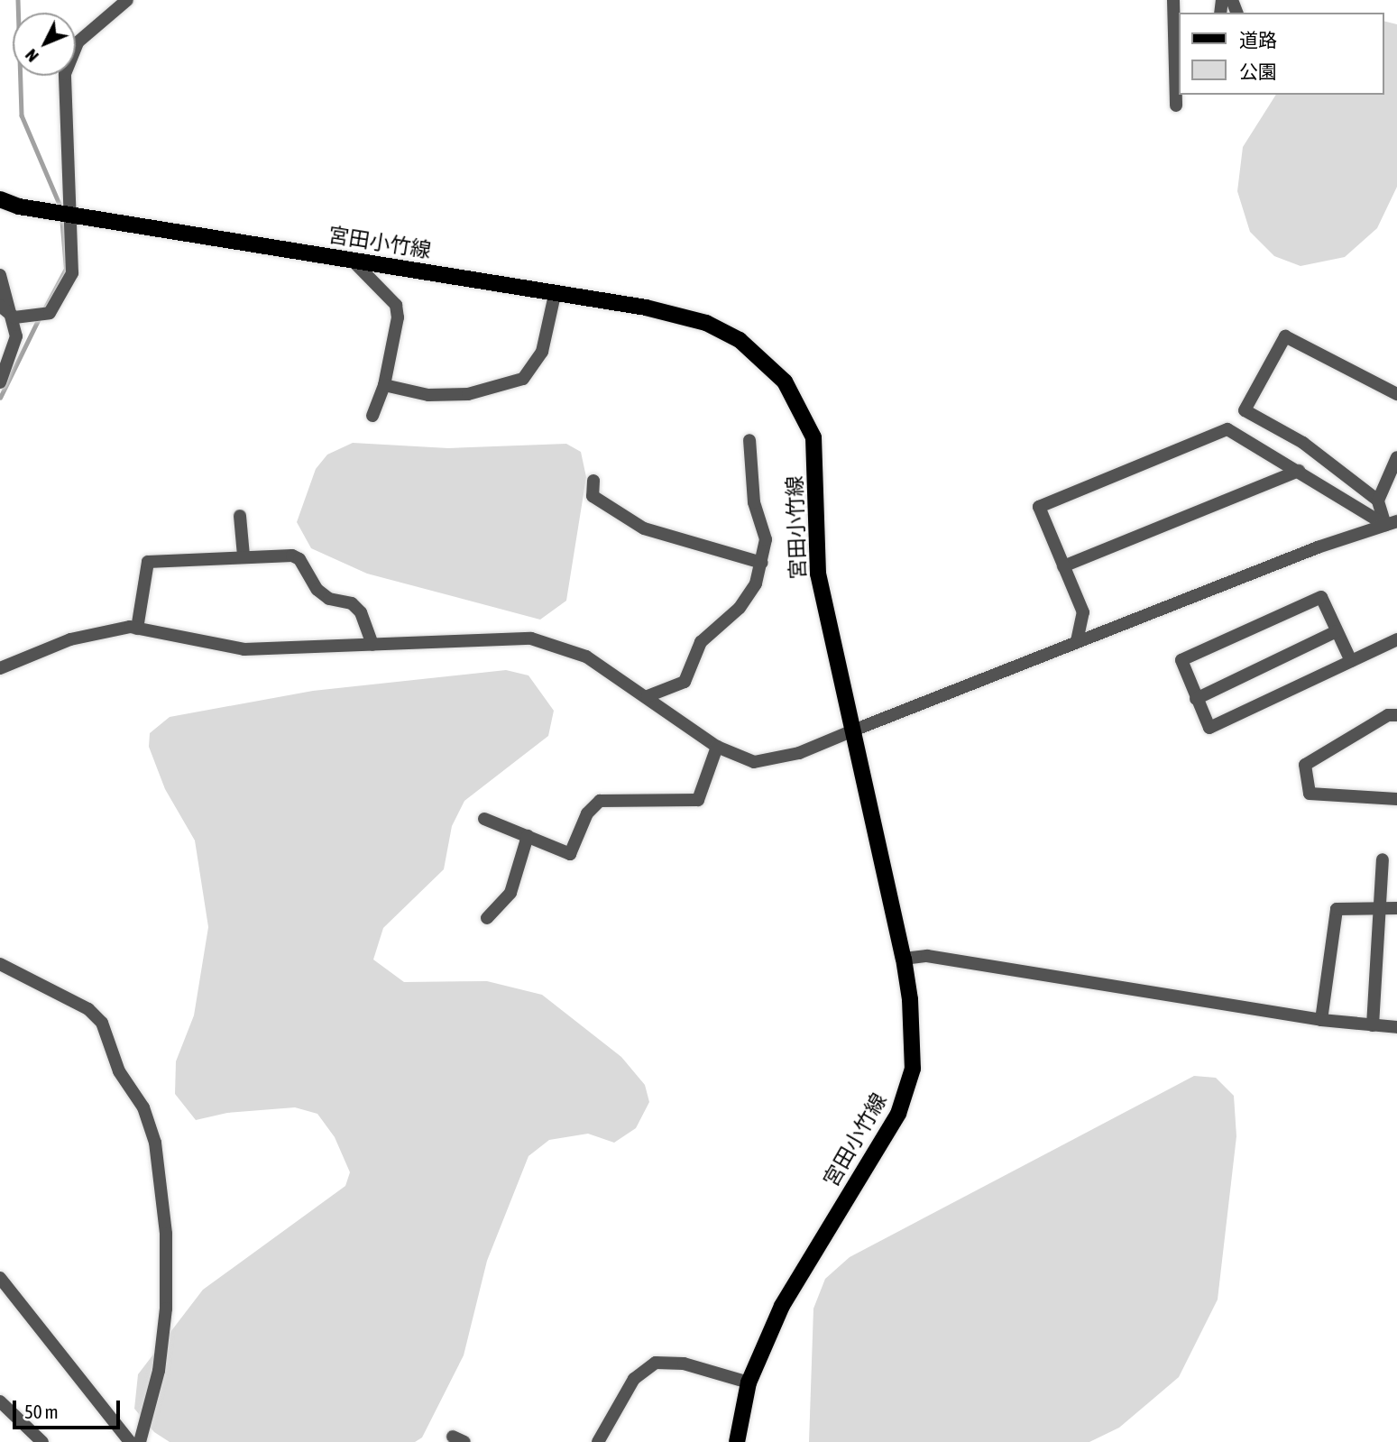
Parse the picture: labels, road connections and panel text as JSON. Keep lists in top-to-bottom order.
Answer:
{
  "streets": {
    "main road": ["宮田小竹線"]
  },
  "legend": ["道路", "公園"],
  "scale_bar": "50 m",
  "north": "bottom left"
}
